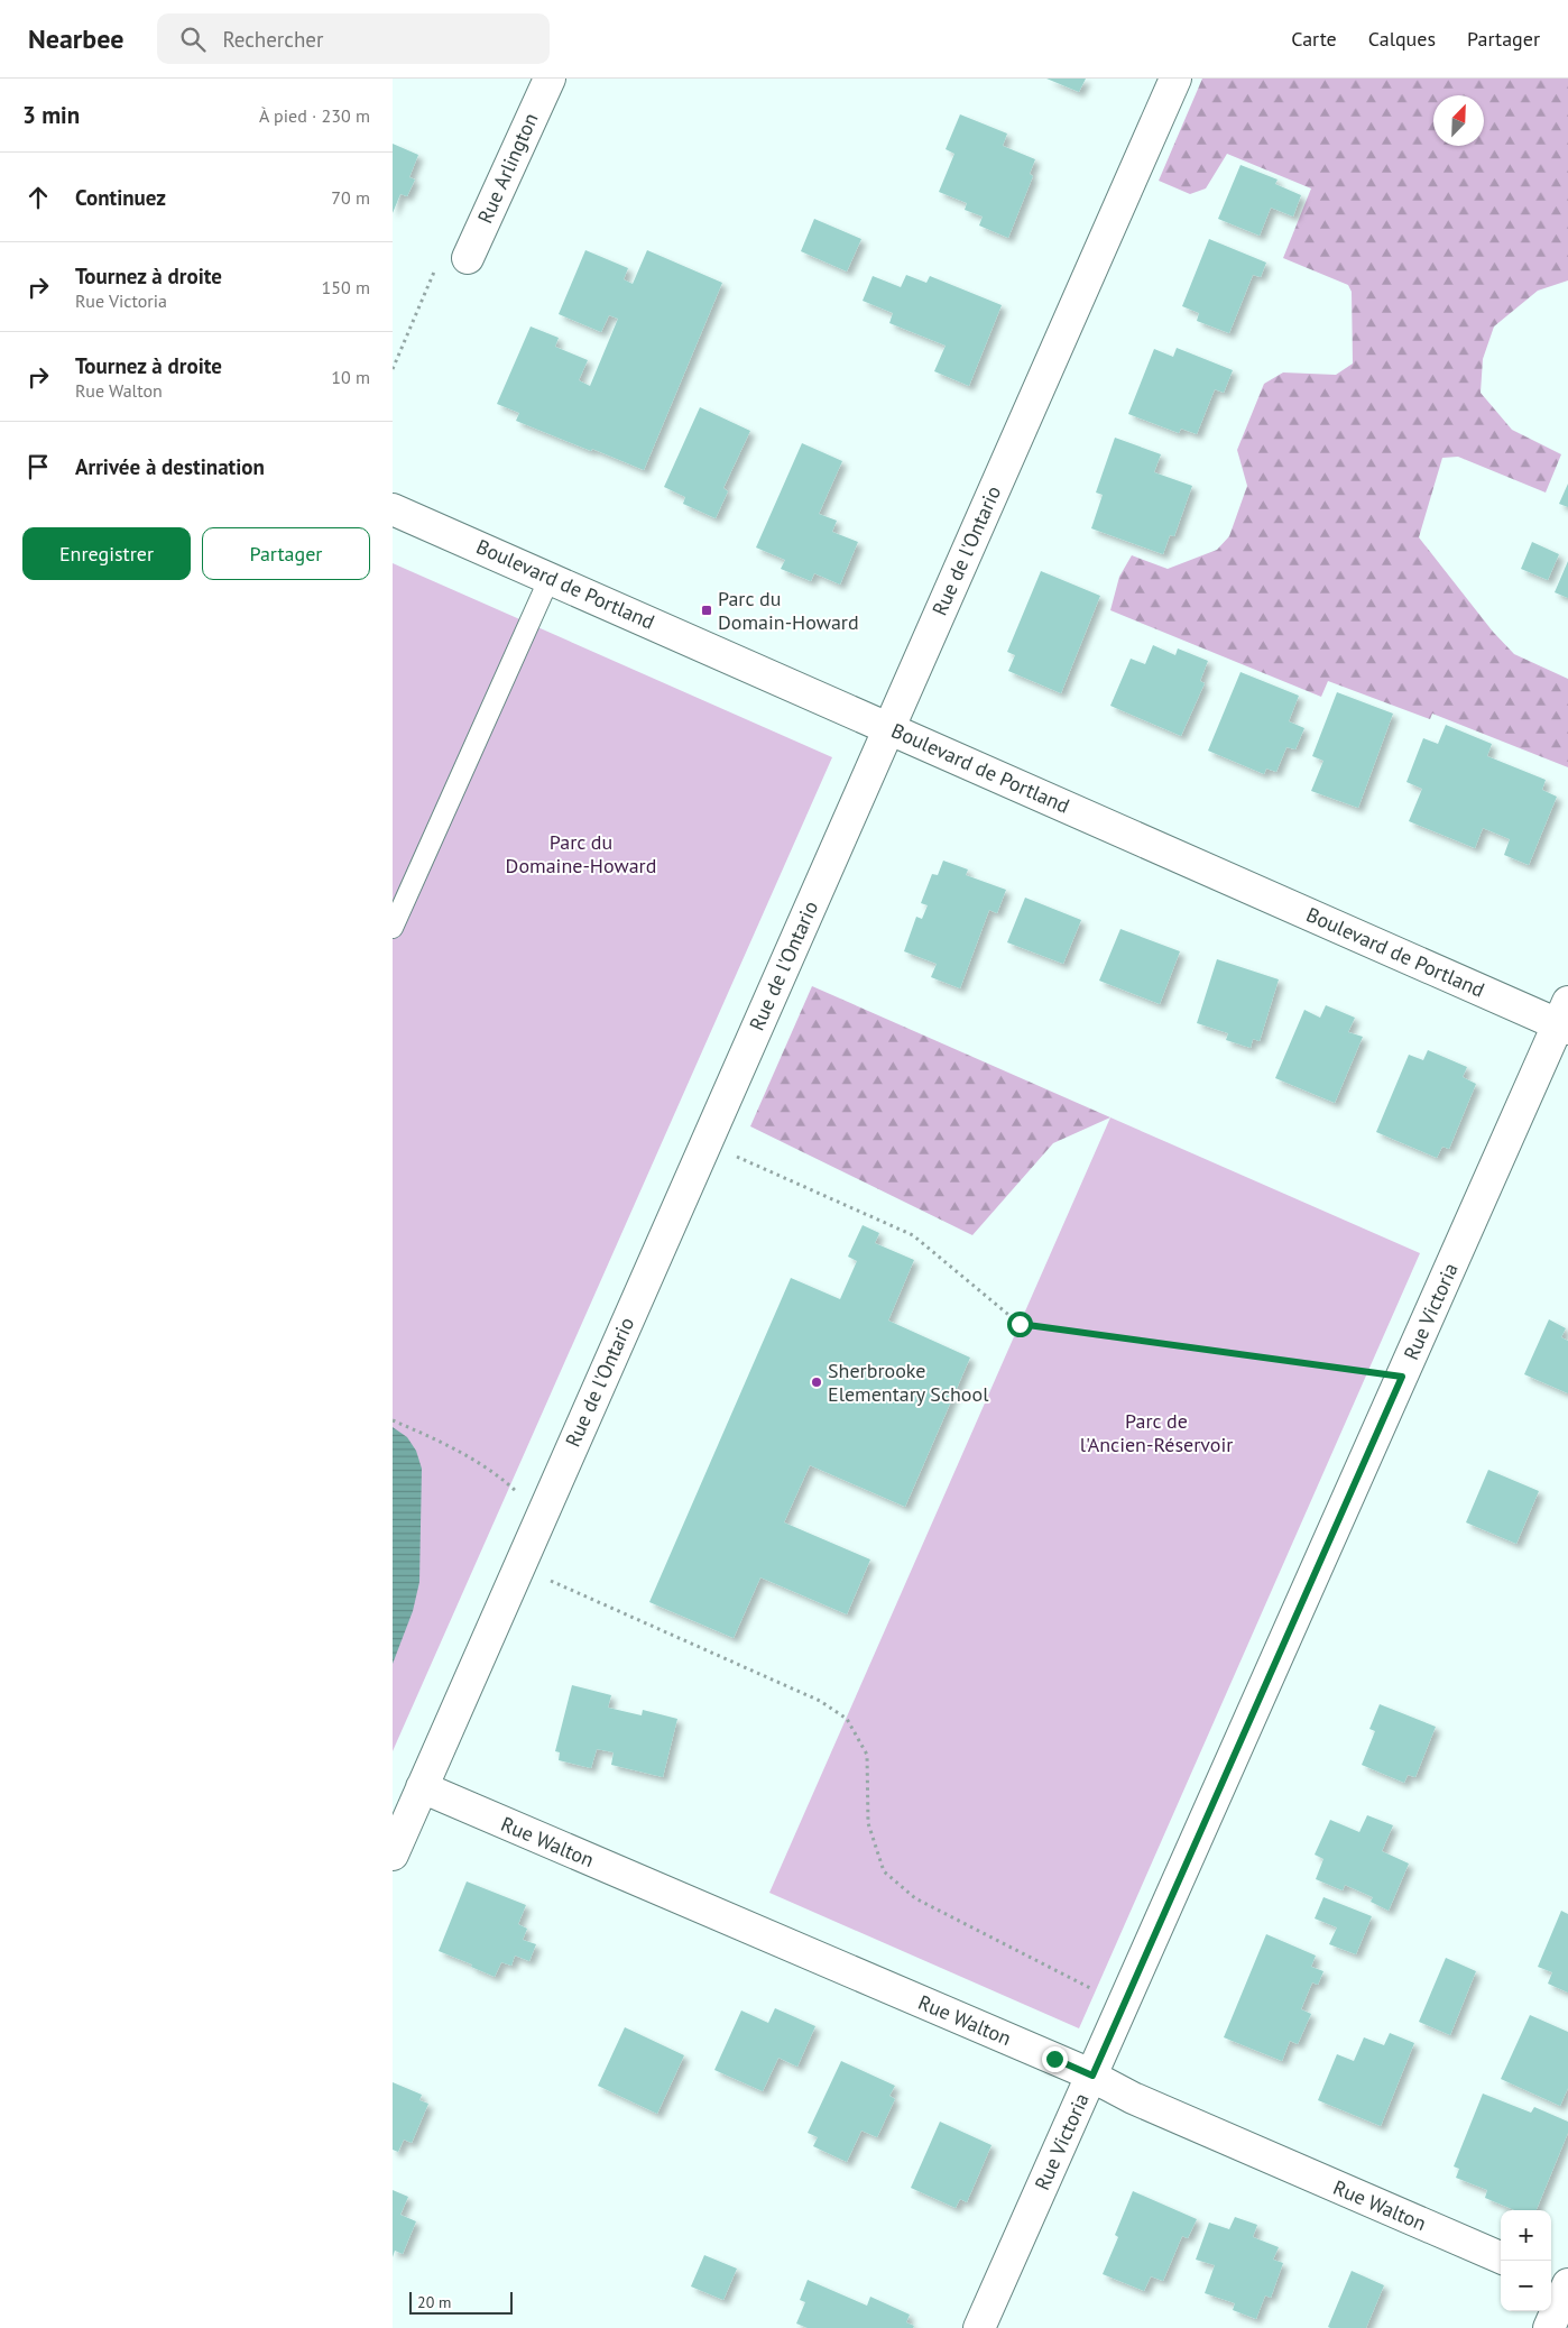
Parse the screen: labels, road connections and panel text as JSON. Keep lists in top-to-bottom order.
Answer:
{
  "streets": {
    "street": [
      "Rue Arlington",
      "Rue de l'Ontario",
      "Boulevard de Portland",
      "Rue Victoria",
      "Rue Walton"
    ]
  },
  "crossings": [
    ["Rue de l'Ontario", "Boulevard de Portland"],
    ["Rue de l'Ontario", "Rue Walton"],
    ["Boulevard de Portland", "Rue Victoria"],
    ["Rue Victoria", "Rue Walton"]
  ],
  "parks": ["Parc du Domaine-Howard", "Parc de l'Ancien-Réservoir"],
  "places": {
    "transit": ["Parc du Domain-Howard"],
    "other": ["Sherbrooke Elementary School"]
  },
  "scale_bar": "20 m",
  "north": "top right",
  "page": {
    "header": "Nearbee",
    "search": "Rechercher",
    "nav": ["Carte", "Calques", "Partager"],
    "heading": ["3 min", "À pied · 230 m"],
    "list": [
      ["Continuez", "70 m"],
      ["Tournez à droite", "Rue Victoria", "150 m"],
      ["Tournez à droite", "Rue Walton", "10 m"],
      "Arrivée à destination"
    ],
    "buttons": ["Enregistrer", "Partager"],
    "map_buttons": ["+", "−"],
    "scale": "20 m"
  }
}
